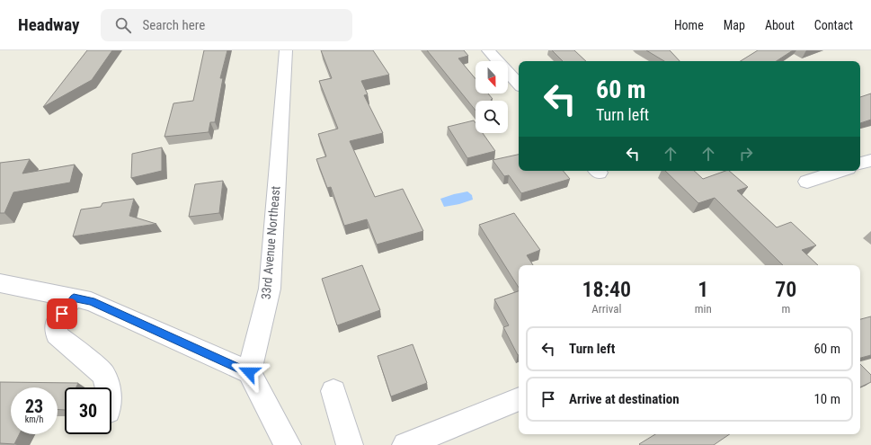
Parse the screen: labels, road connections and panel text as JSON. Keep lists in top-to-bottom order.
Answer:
{
  "streets": {
    "street": ["33rd Avenue Northeast"]
  },
  "north": "bottom",
  "page": {
    "header": "Headway",
    "search": "Search here",
    "nav": [
      "Home",
      "Map",
      "About",
      "Contact"
    ],
    "turn": ["60 m", "Turn left"],
    "eta": [
      "18:40",
      "Arrival",
      "1",
      "min",
      "70",
      "m"
    ],
    "list": [
      {
        "name": "Turn left",
        "value": "60 m"
      },
      {
        "name": "Arrive at destination",
        "value": "10 m"
      }
    ],
    "speed": "23 km/h",
    "limit": "30"
  }
}
